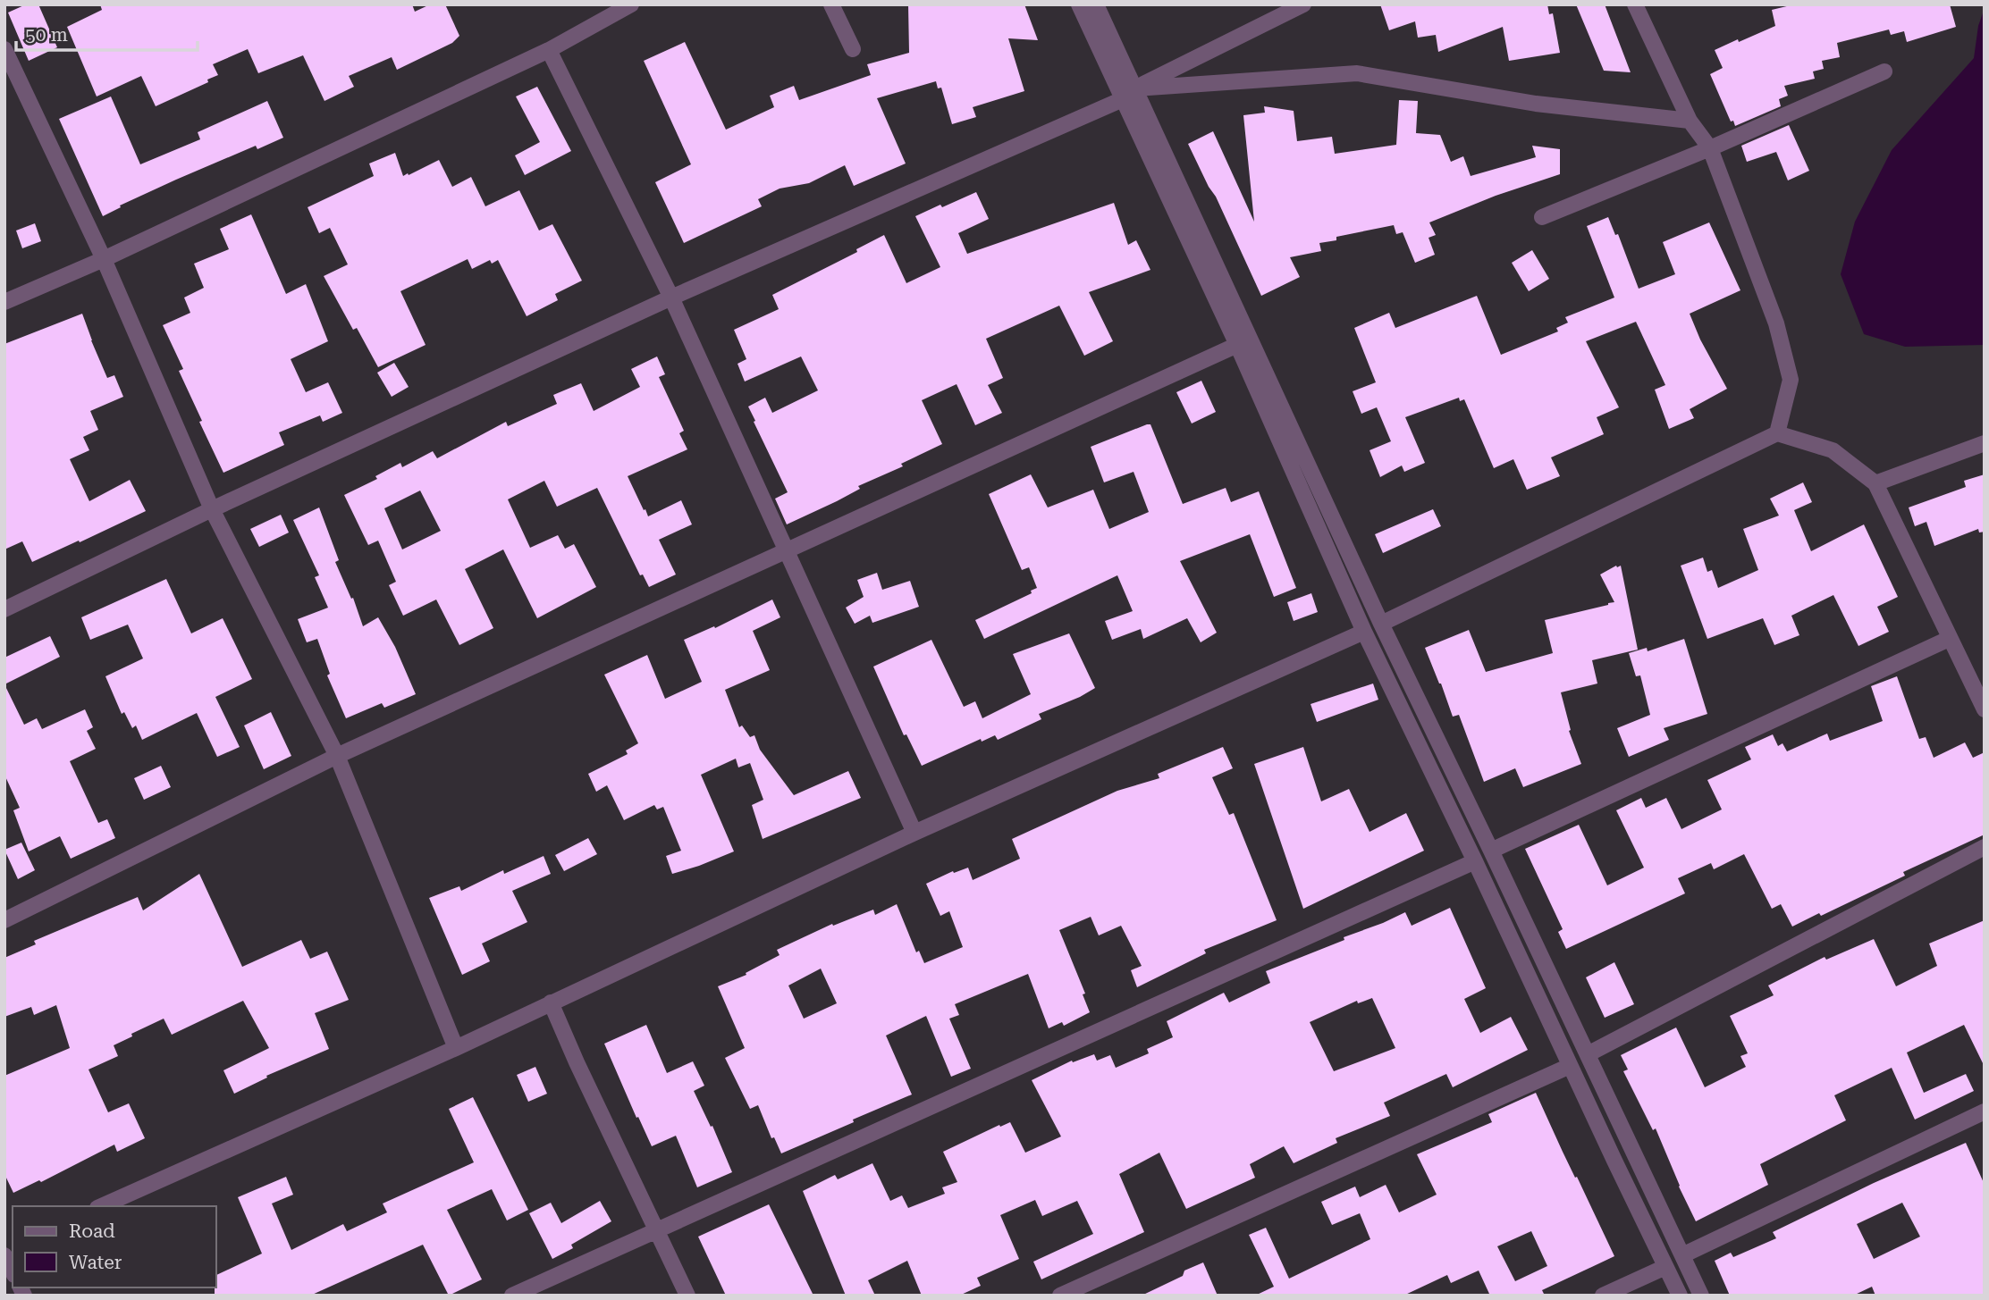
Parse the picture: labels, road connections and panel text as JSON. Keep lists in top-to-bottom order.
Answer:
{
  "legend": ["Road", "Water"],
  "scale_bar": "50 m"
}
